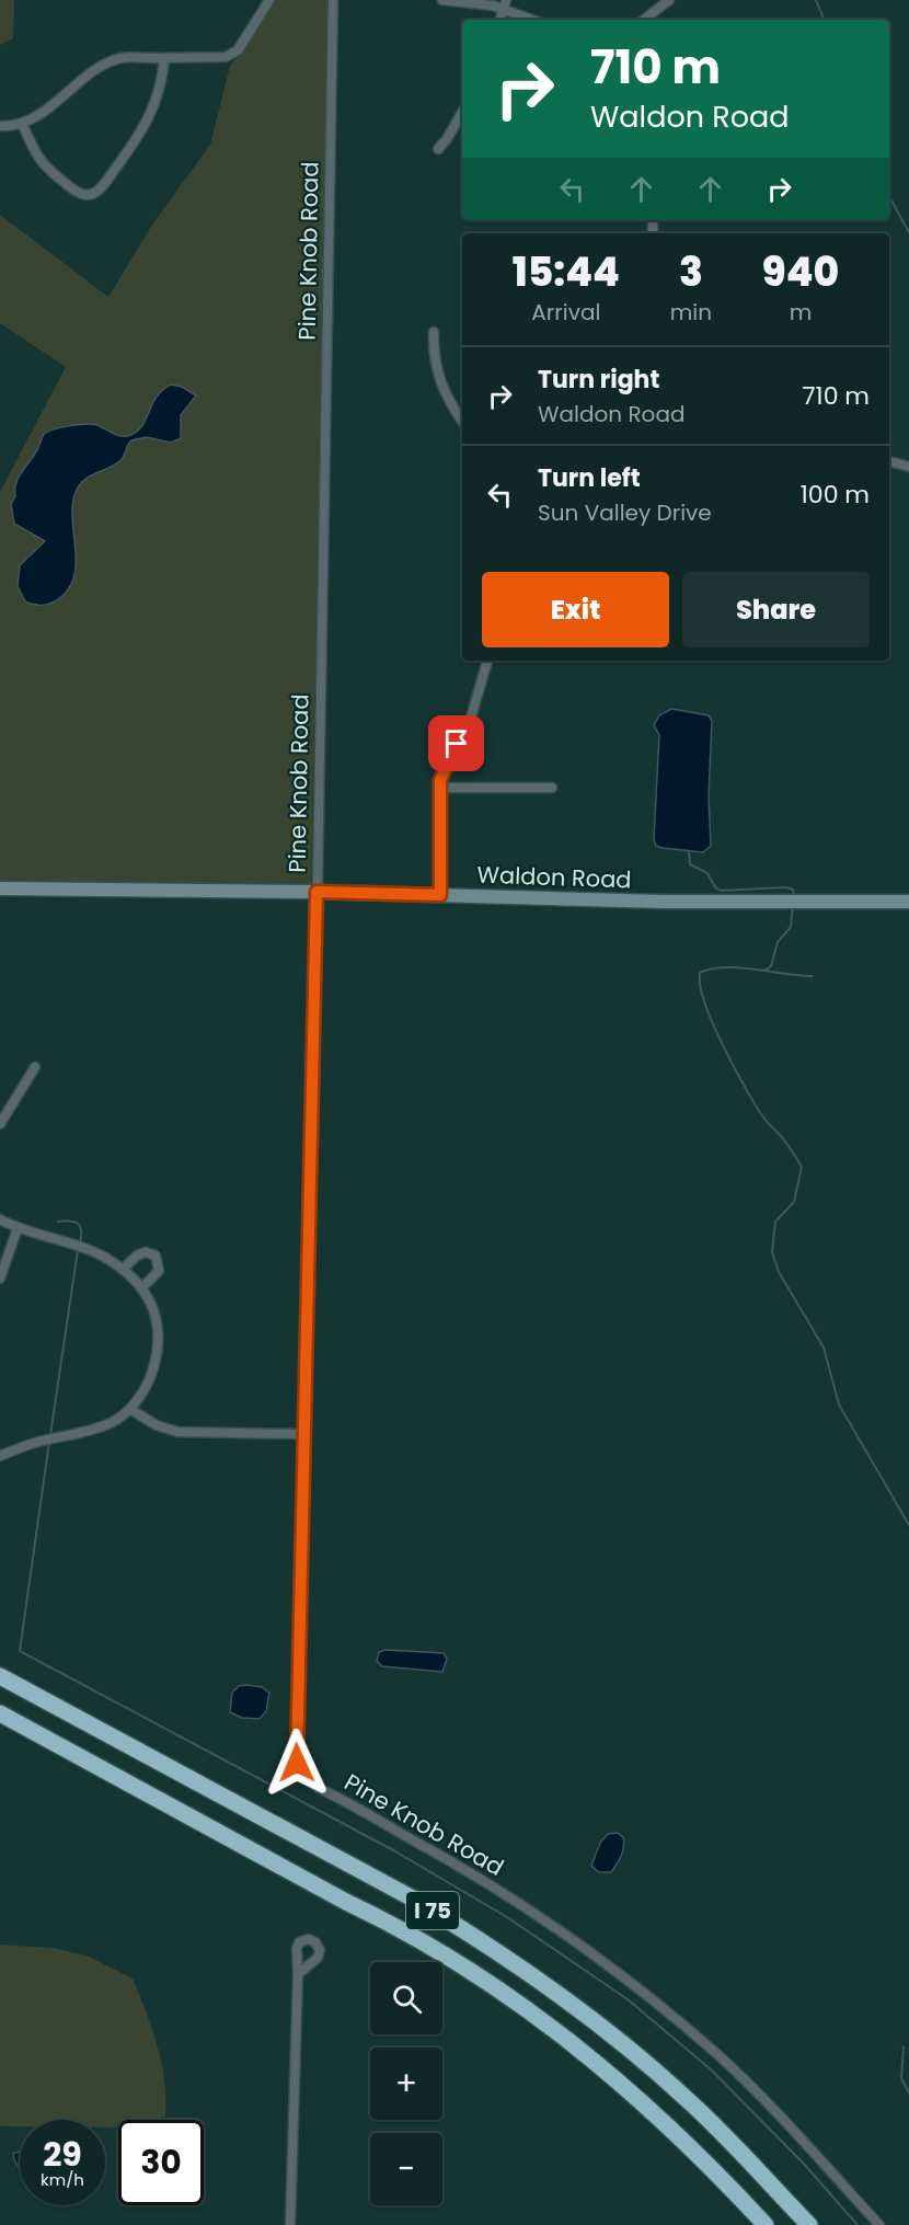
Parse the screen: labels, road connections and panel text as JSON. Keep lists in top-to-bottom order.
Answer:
{
  "streets": {
    "highway": ["I 75"],
    "street": ["Pine Knob Road", "Waldon Road"]
  },
  "crossings": [
    ["Pine Knob Road", "Waldon Road"]
  ],
  "page": {
    "turn": ["710 m", "Waldon Road"],
    "eta": [
      "15:44",
      "Arrival",
      "3",
      "min",
      "940",
      "m"
    ],
    "list": [
      {
        "name": "Turn right",
        "note": "Waldon Road",
        "value": "710 m"
      },
      {
        "name": "Turn left",
        "note": "Sun Valley Drive",
        "value": "100 m"
      }
    ],
    "buttons": ["Exit", "Share"],
    "map_buttons": ["+", "−"],
    "speed": "29 km/h",
    "limit": "30"
  }
}
